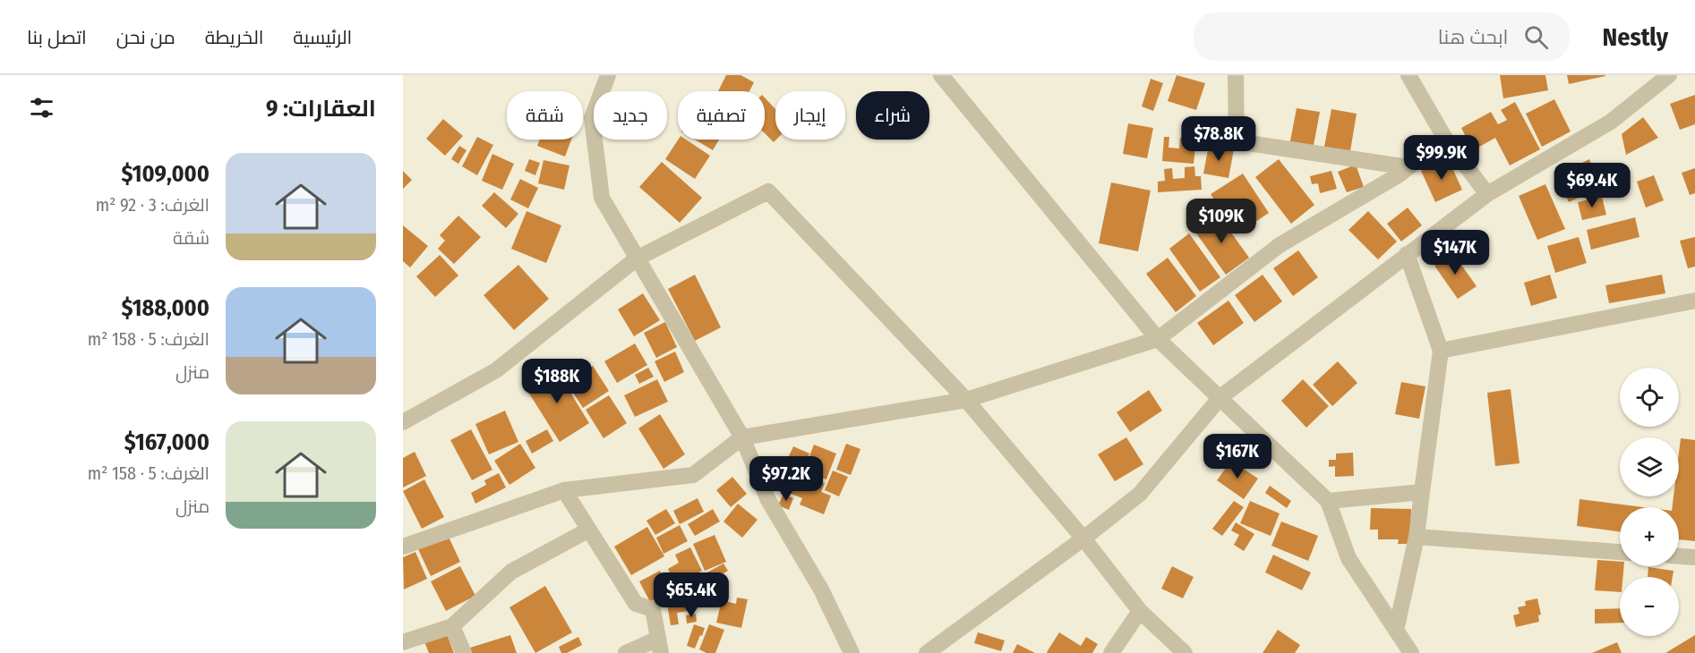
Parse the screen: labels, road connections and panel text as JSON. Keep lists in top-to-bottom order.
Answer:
{
  "page": {
    "header": "Nestly",
    "search": "ابحث هنا",
    "nav": [
      "الرئيسية",
      "الخريطة",
      "من نحن",
      "اتصل بنا"
    ],
    "heading": "العقارات: 9",
    "chip": [
      "شراء",
      "إيجار",
      "تصفية",
      "جديد",
      "شقة"
    ],
    "price": [
      "$78.8K",
      "$99.9K",
      "$69.4K",
      "$109K",
      "$147K",
      "$188K",
      "$167K",
      "$97.2K",
      "$65.4K"
    ],
    "list": [
      {
        "name": "$109,000",
        "note": "الغرف: 3 · 92 m² · شقة"
      },
      {
        "name": "$188,000",
        "note": "الغرف: 5 · 158 m² · منزل"
      },
      {
        "name": "$167,000",
        "note": "الغرف: 5 · 158 m² · منزل"
      }
    ],
    "map_buttons": ["+", "−"]
  }
}
